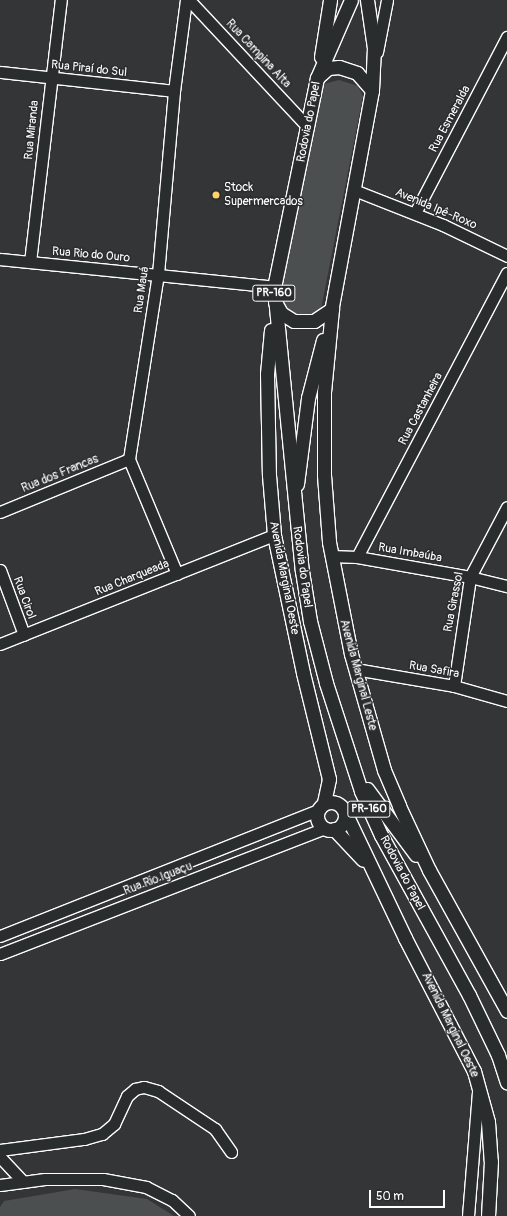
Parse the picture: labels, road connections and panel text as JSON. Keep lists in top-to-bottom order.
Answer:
{
  "streets": {
    "main road": [
      "Rodovia do Papel",
      "PR-160",
      "Avenida Marginal Oeste",
      "Avenida Marginal Leste"
    ],
    "street": [
      "Rua Campina Alta",
      "Rua Piraí do Sul",
      "Rua Esmeralda",
      "Rua Miranda",
      "Avenida Ipê-Roxo",
      "Rua Rio do Ouro",
      "Rua Mauá",
      "Rua Castanheira",
      "Rua dos Francas",
      "Rua Imbaúba",
      "Rua Charqueada",
      "Rua Cirol",
      "Rua Girassol",
      "Rua Safira",
      "Rua Rio Iguaçu"
    ]
  },
  "crossings": [
    ["Rua Campina Alta", "Rodovia do Papel"],
    ["Rua Piraí do Sul", "Rua Miranda"],
    ["Rua Piraí do Sul", "Rua Mauá"],
    ["Rua Esmeralda", "Avenida Ipê-Roxo"],
    ["Rodovia do Papel", "Avenida Ipê-Roxo"],
    ["Rodovia do Papel", "Rua Rio do Ouro"],
    ["Rodovia do Papel", "Avenida Marginal Oeste"],
    ["Rodovia do Papel", "Avenida Marginal Leste"],
    ["Rua Miranda", "Rua Rio do Ouro"],
    ["Rua Rio do Ouro", "Rua Mauá"],
    ["Rua Mauá", "Rua dos Francas"],
    ["Rua Castanheira", "Rua Imbaúba"],
    ["Rua Imbaúba", "Rua Girassol"],
    ["Rua Imbaúba", "Avenida Marginal Leste"],
    ["Rua Charqueada", "Avenida Marginal Oeste"],
    ["Rua Charqueada", "Rua Cirol"],
    ["Avenida Marginal Oeste", "Rua Rio Iguaçu"],
    ["Rua Girassol", "Rua Safira"],
    ["Rua Safira", "Avenida Marginal Leste"]
  ],
  "places": ["Stock Supermercados"],
  "scale_bar": "50 m"
}
